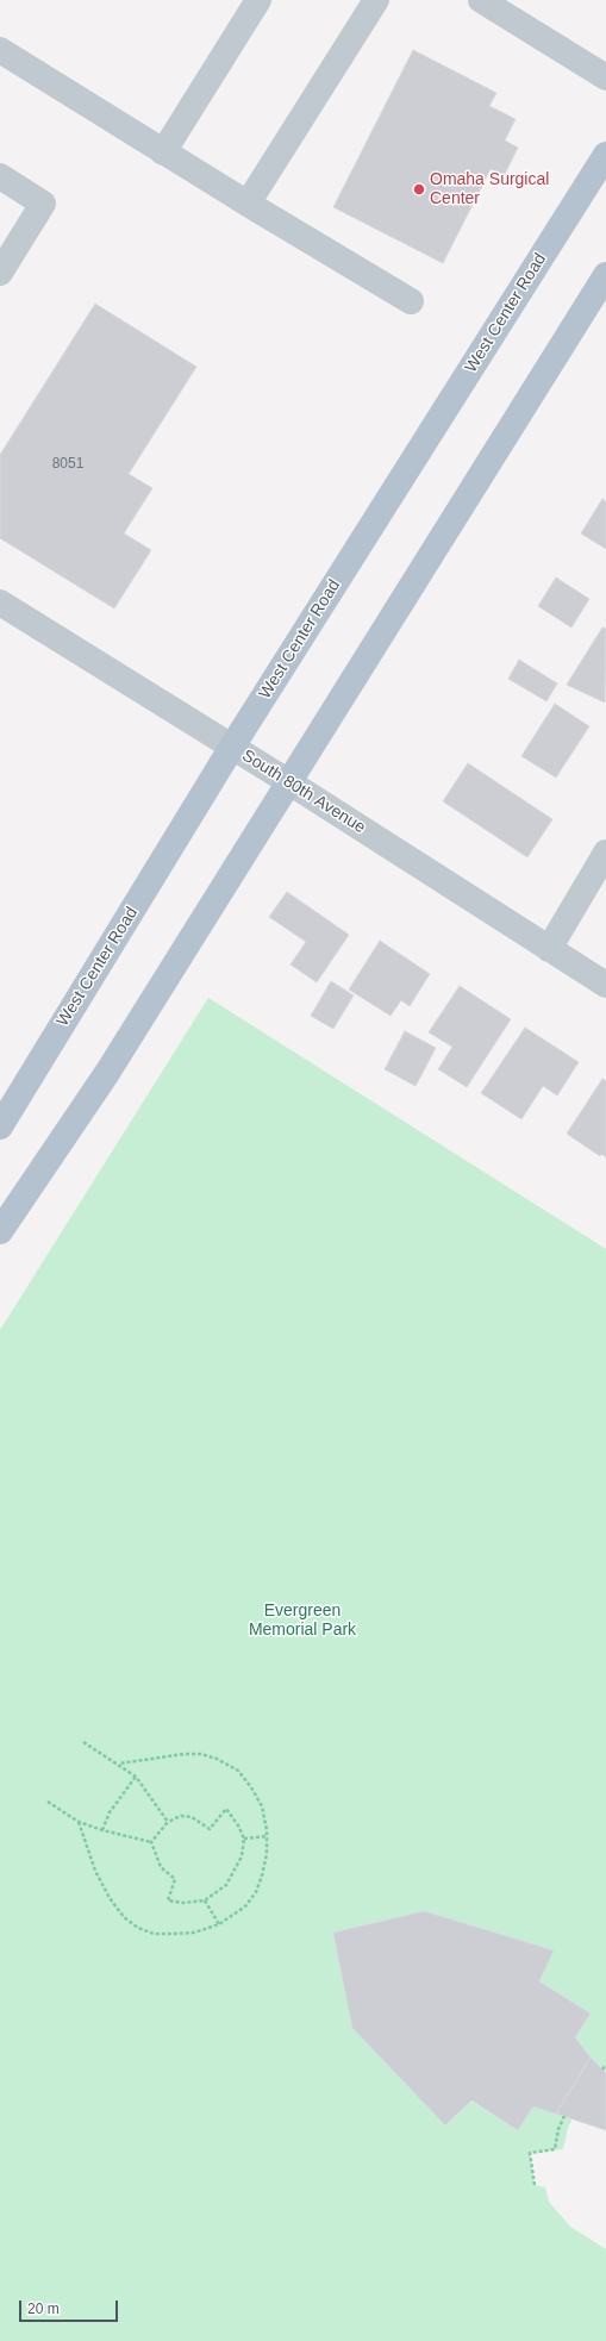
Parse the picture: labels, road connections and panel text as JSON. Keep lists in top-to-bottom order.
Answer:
{
  "streets": {
    "main road": ["West Center Road"],
    "street": ["South 80th Avenue"]
  },
  "crossings": [
    ["West Center Road", "South 80th Avenue"]
  ],
  "parks": ["Evergreen Memorial Park"],
  "places": ["Omaha Surgical Center"],
  "house_numbers": ["8051"],
  "scale_bar": "20 m"
}
